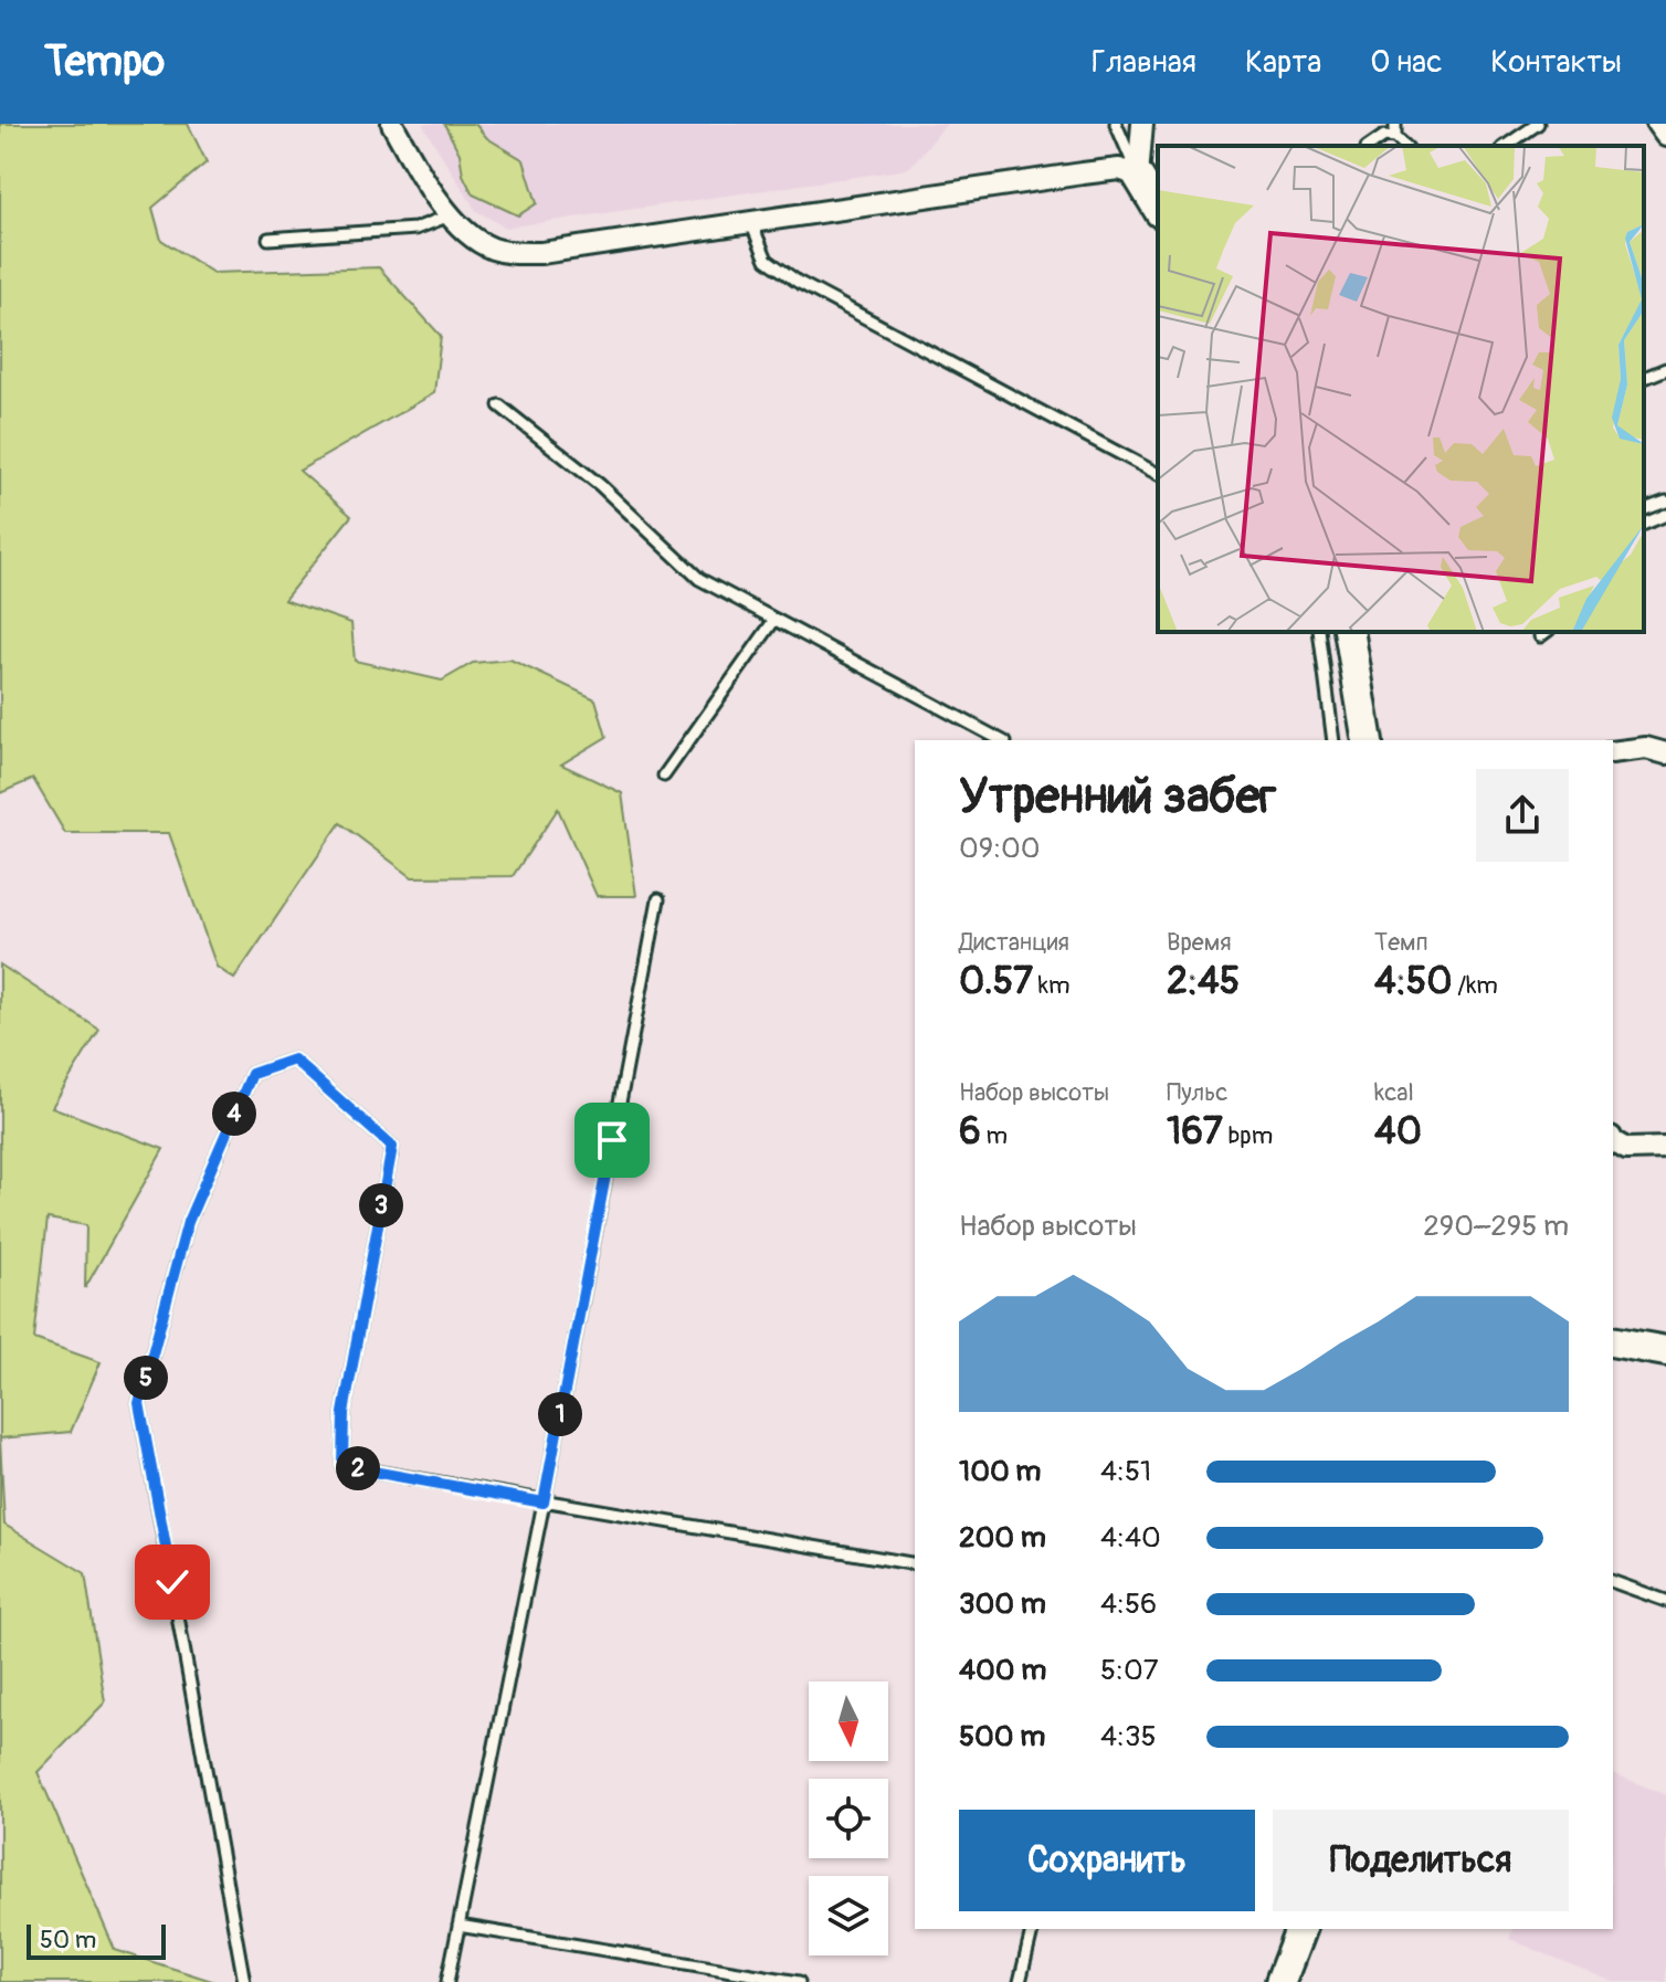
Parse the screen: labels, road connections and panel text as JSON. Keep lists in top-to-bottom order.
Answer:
{
  "scale_bar": "50 m",
  "north": "bottom",
  "page": {
    "header": "Tempo",
    "nav": [
      "Главная",
      "Карта",
      "О нас",
      "Контакты"
    ],
    "heading": ["Утренний забег", "09:00"],
    "stats": [
      ["Дистанция", "0.57 km"],
      ["Время", "2:45"],
      ["Темп", "4:50 /km"],
      ["Набор высоты", "6 m"],
      ["Пульс", "167 bpm"],
      ["kcal", "40"]
    ],
    "pins": [
      "4",
      "3",
      "5",
      "1",
      "2"
    ],
    "chart": ["Набор высоты", "290–295 m"],
    "list": [
      {
        "name": "100 m",
        "note": "4:51"
      },
      {
        "name": "200 m",
        "note": "4:40"
      },
      {
        "name": "300 m",
        "note": "4:56"
      },
      {
        "name": "400 m",
        "note": "5:07"
      },
      {
        "name": "500 m",
        "note": "4:35"
      }
    ],
    "buttons": ["Сохранить", "Поделиться"],
    "scale": "50 m"
  }
}
